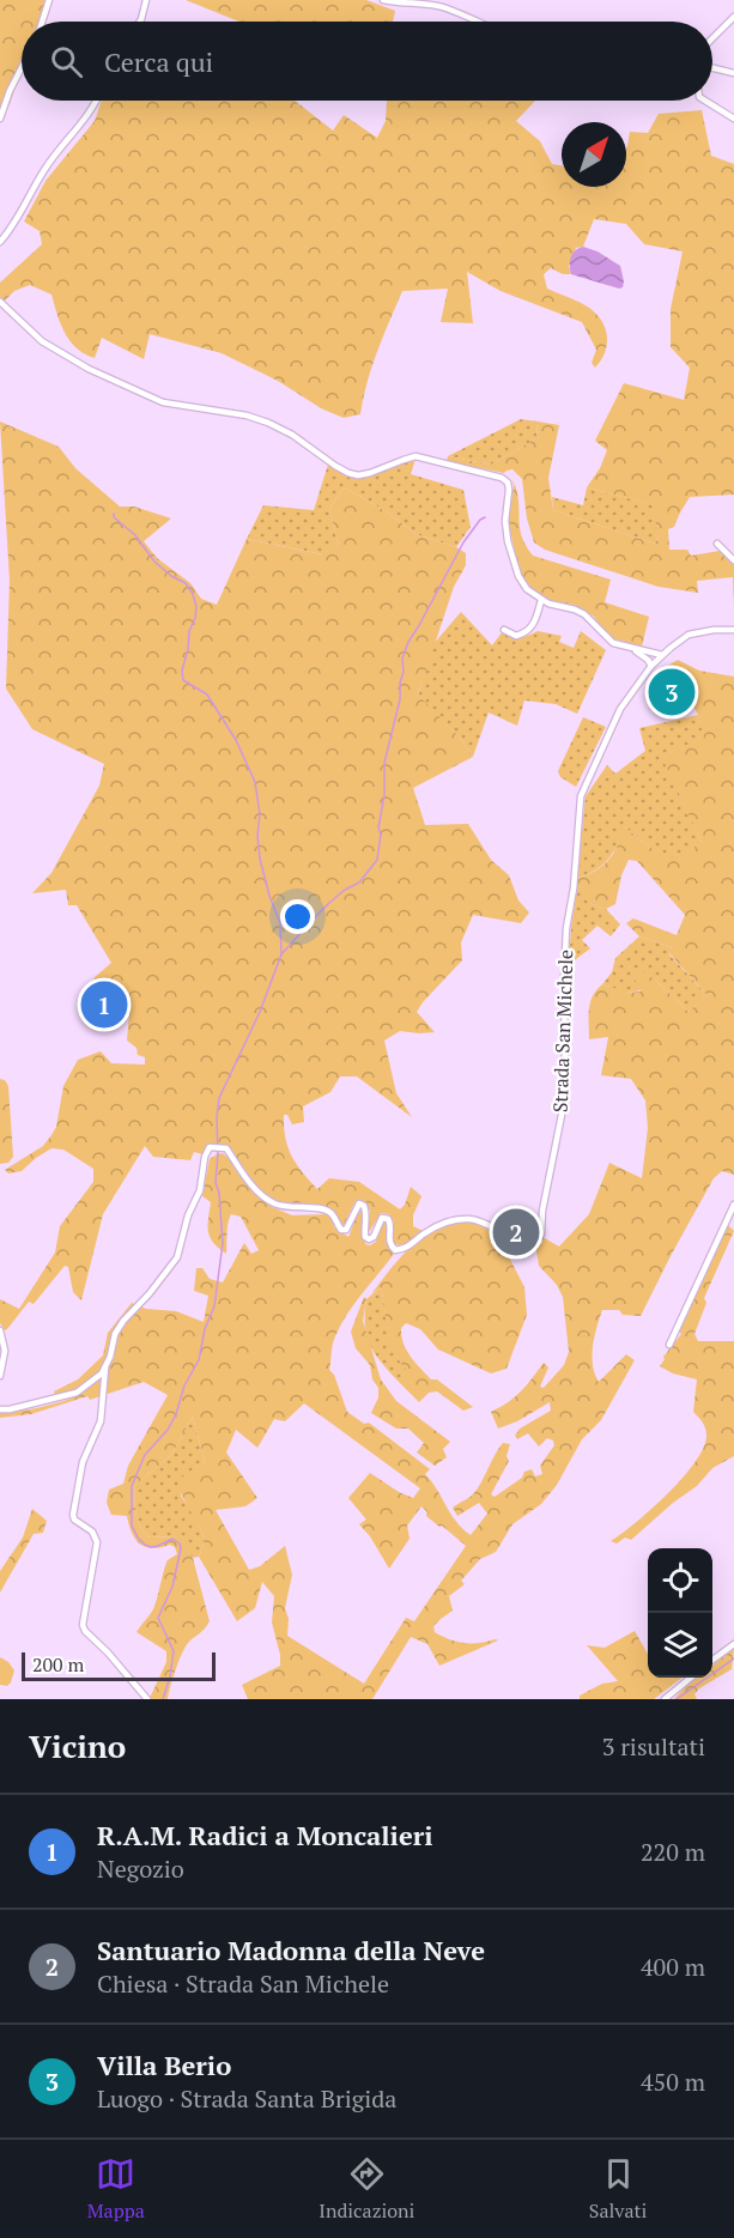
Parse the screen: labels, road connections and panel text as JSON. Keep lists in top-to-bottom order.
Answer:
{
  "streets": {
    "street": ["Strada San Michele"]
  },
  "scale_bar": "200 m",
  "north": "top right",
  "page": {
    "search": "Cerca qui",
    "pins": ["3", "1", "2"],
    "scale": "200 m",
    "heading": ["Vicino", "3 risultati"],
    "list": [
      {
        "mark": "1",
        "name": "R.A.M. Radici a Moncalieri",
        "note": "Negozio",
        "value": "220 m"
      },
      {
        "mark": "2",
        "name": "Santuario Madonna della Neve",
        "note": "Chiesa · Strada San Michele",
        "value": "400 m"
      },
      {
        "mark": "3",
        "name": "Villa Berio",
        "note": "Luogo · Strada Santa Brigida",
        "value": "450 m"
      }
    ],
    "nav": ["Mappa", "Indicazioni", "Salvati"]
  }
}
